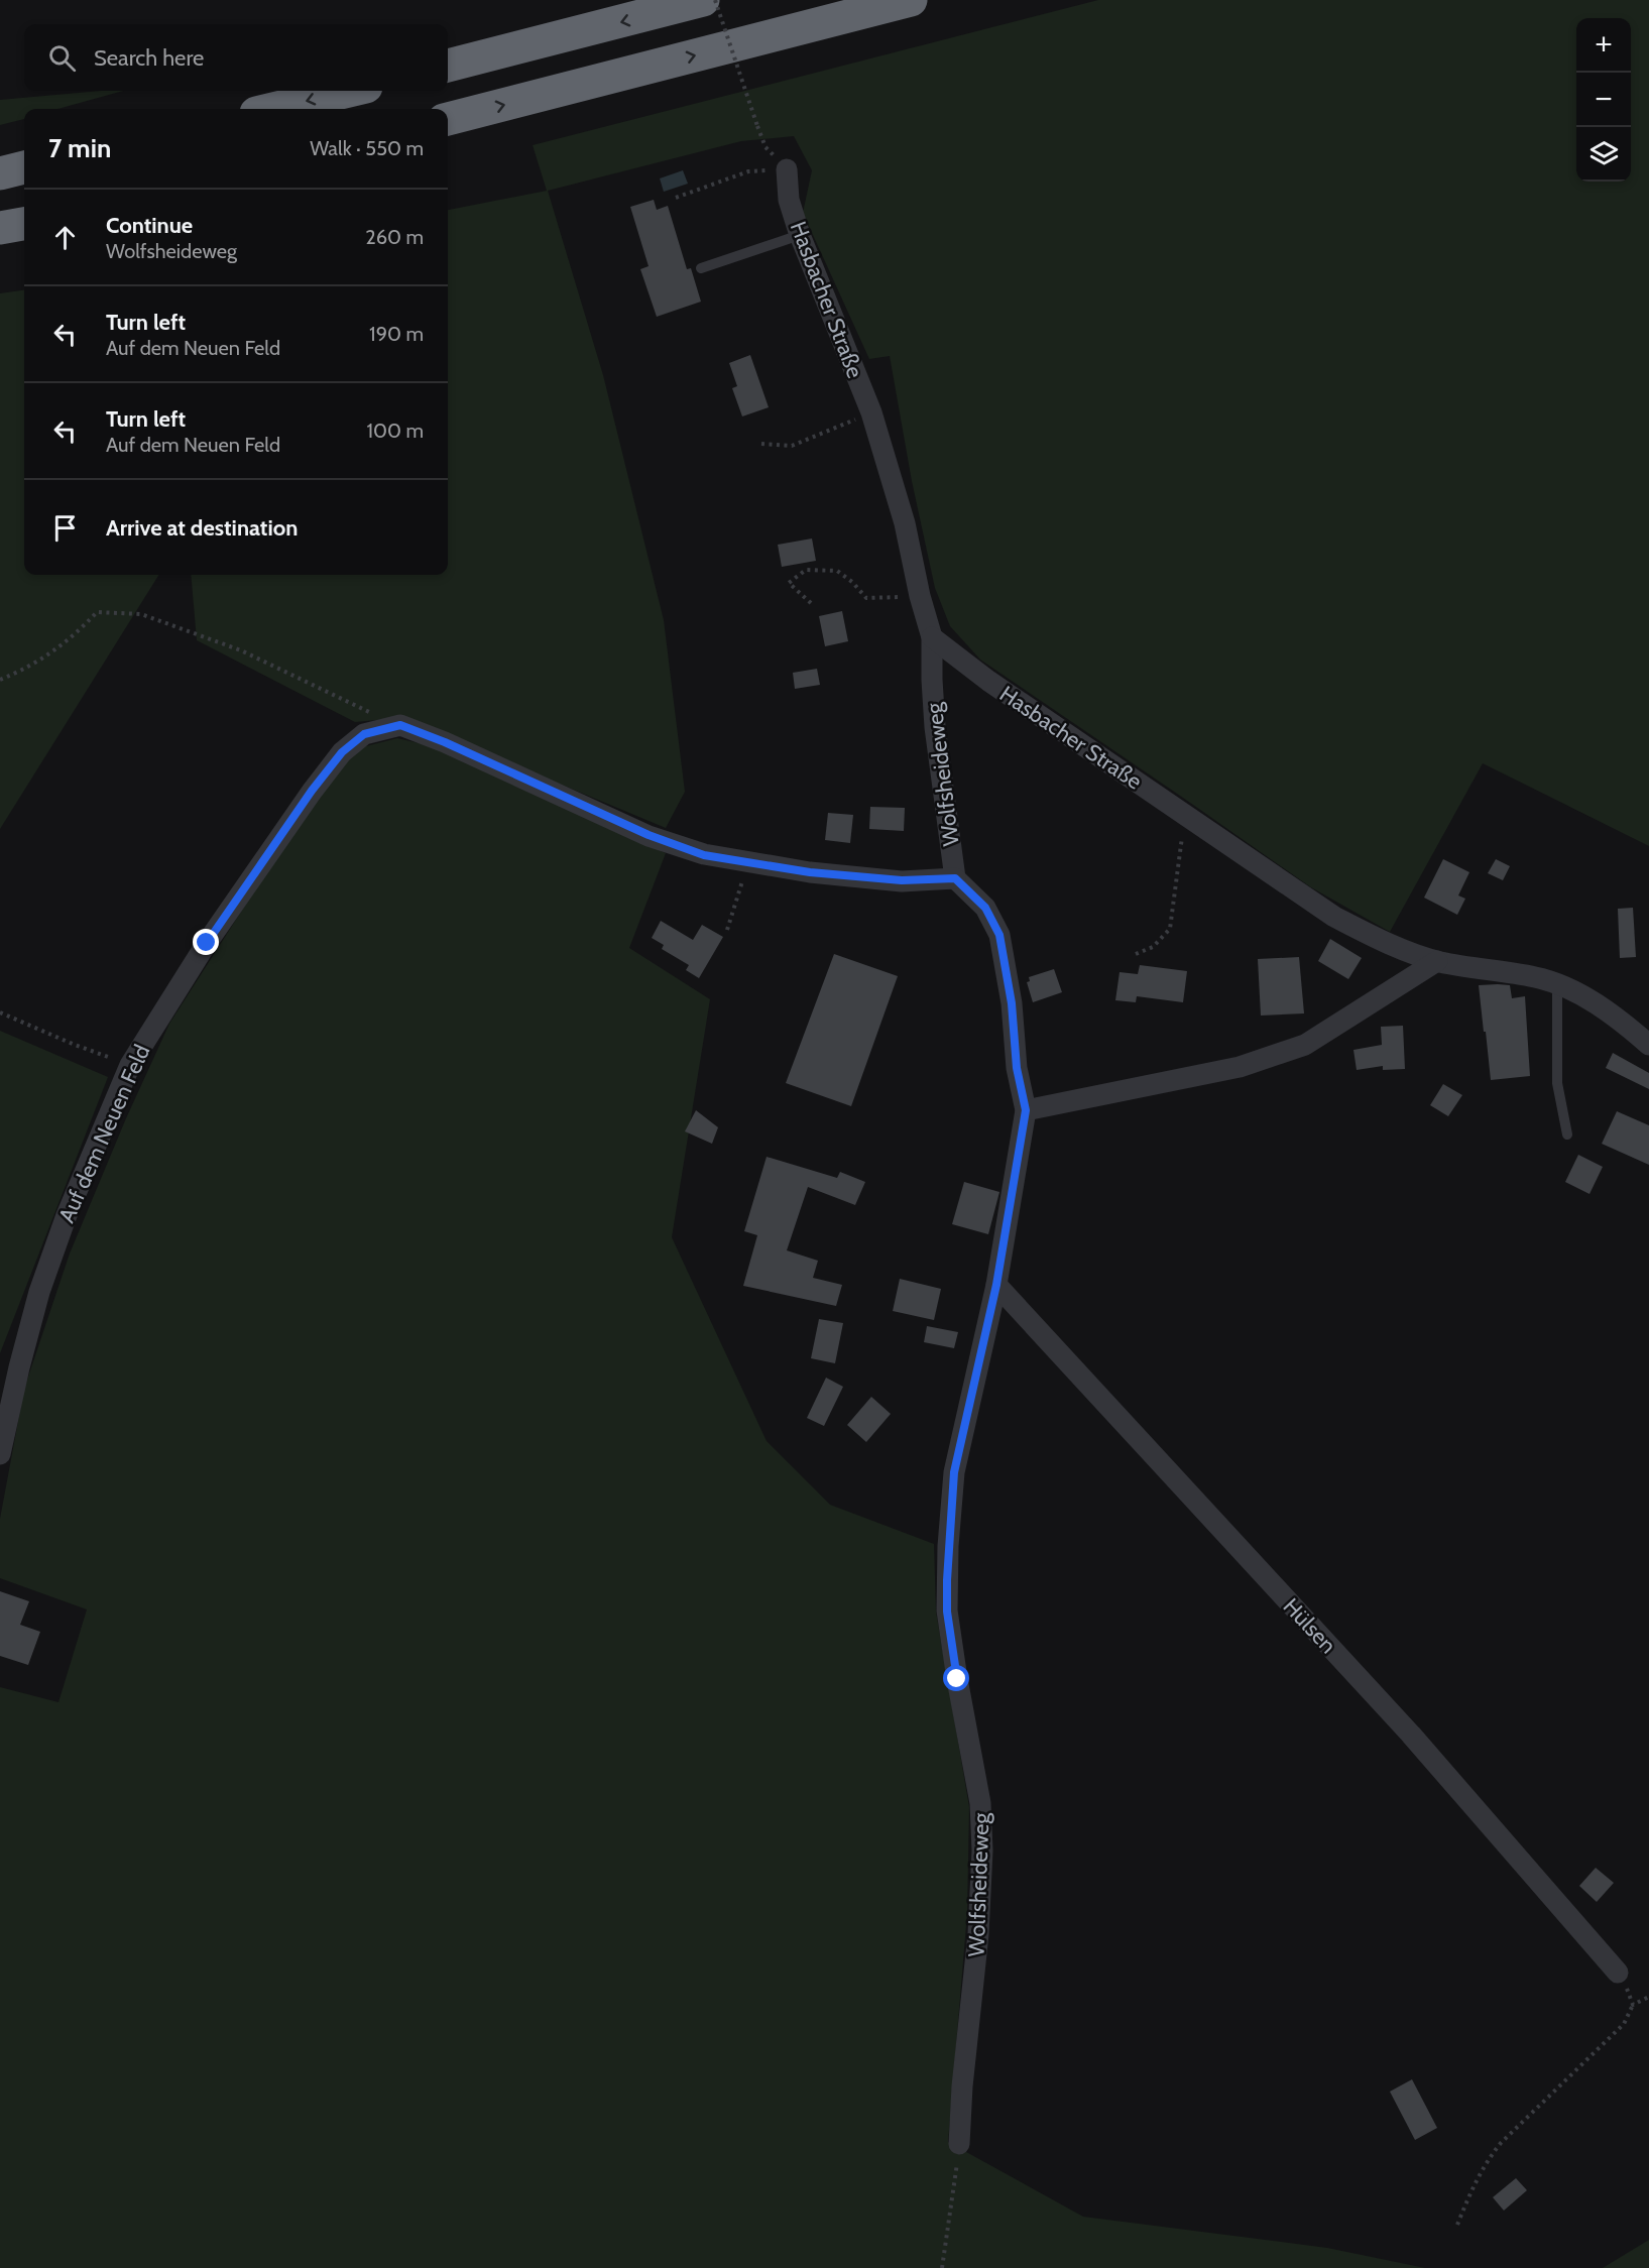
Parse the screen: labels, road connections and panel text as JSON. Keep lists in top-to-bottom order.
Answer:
{
  "streets": {
    "street": [
      "Hasbacher Straße",
      "Wolfsheideweg",
      "Auf dem Neuen Feld",
      "Hülsen"
    ]
  },
  "crossings": [
    ["Hasbacher Straße", "Wolfsheideweg"],
    ["Wolfsheideweg", "Hülsen"]
  ],
  "page": {
    "map_buttons": ["+", "−"],
    "search": "Search here",
    "heading": ["7 min", "Walk · 550 m"],
    "list": [
      ["Continue", "Wolfsheideweg", "260 m"],
      ["Turn left", "Auf dem Neuen Feld", "190 m"],
      ["Turn left", "Auf dem Neuen Feld", "100 m"],
      "Arrive at destination"
    ]
  }
}
